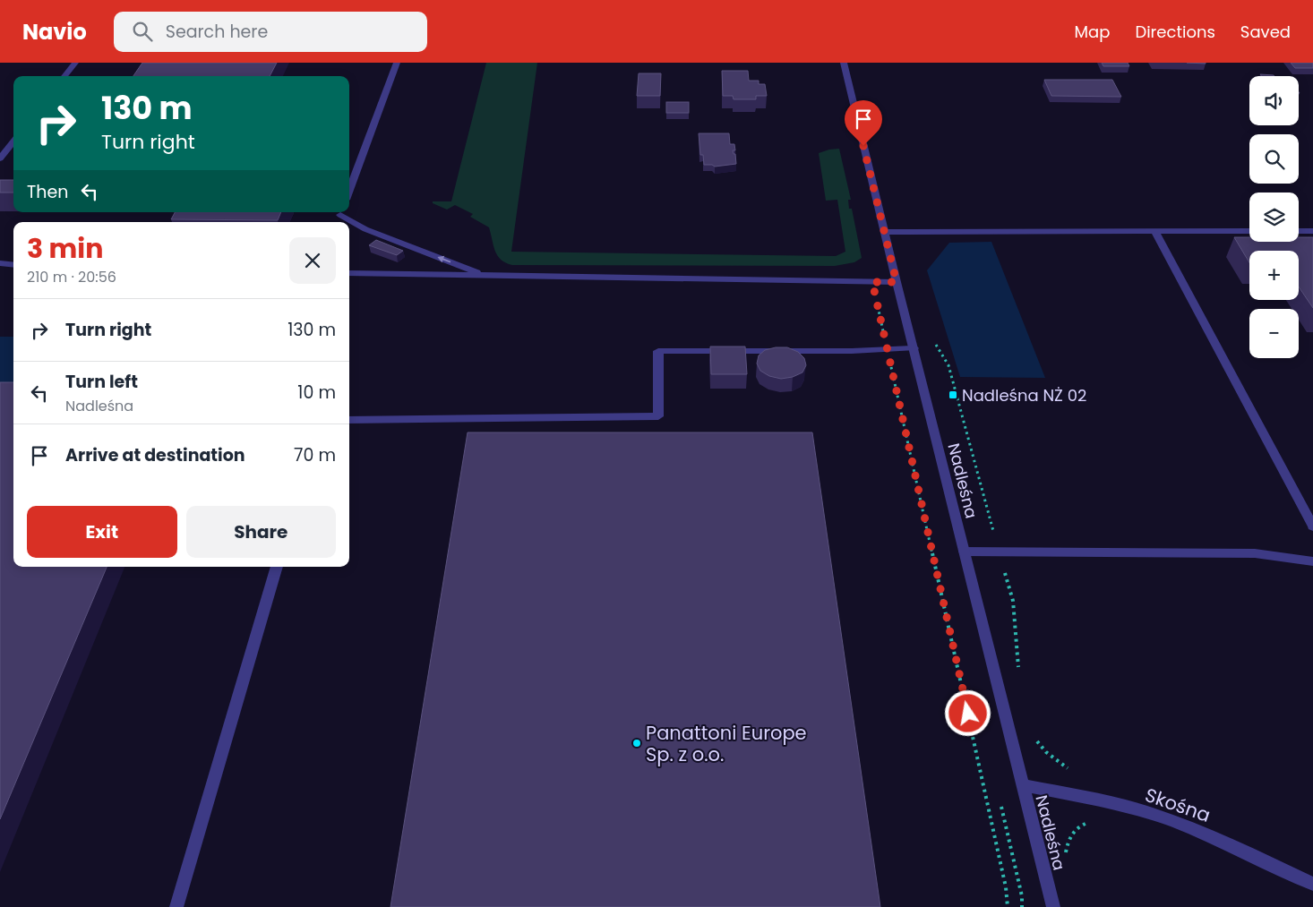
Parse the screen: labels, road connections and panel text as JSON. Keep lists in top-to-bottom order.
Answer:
{
  "streets": {
    "street": ["Nadleśna", "Skośna"]
  },
  "crossings": [
    ["Nadleśna", "Skośna"]
  ],
  "places": {
    "transit": ["Nadleśna NŻ 02"],
    "other": ["Panattoni Europe Sp. z o.o."]
  },
  "page": {
    "header": "Navio",
    "search": "Search here",
    "nav": ["Map", "Directions", "Saved"],
    "map_buttons": ["+", "−"],
    "turn": ["130 m", "Turn right"],
    "then": "Then",
    "heading": ["3 min", "210 m · 20:56"],
    "list": [
      {
        "name": "Turn right",
        "value": "130 m"
      },
      {
        "name": "Turn left",
        "note": "Nadleśna",
        "value": "10 m"
      },
      {
        "name": "Arrive at destination",
        "value": "70 m"
      }
    ],
    "buttons": ["Exit", "Share"]
  }
}
